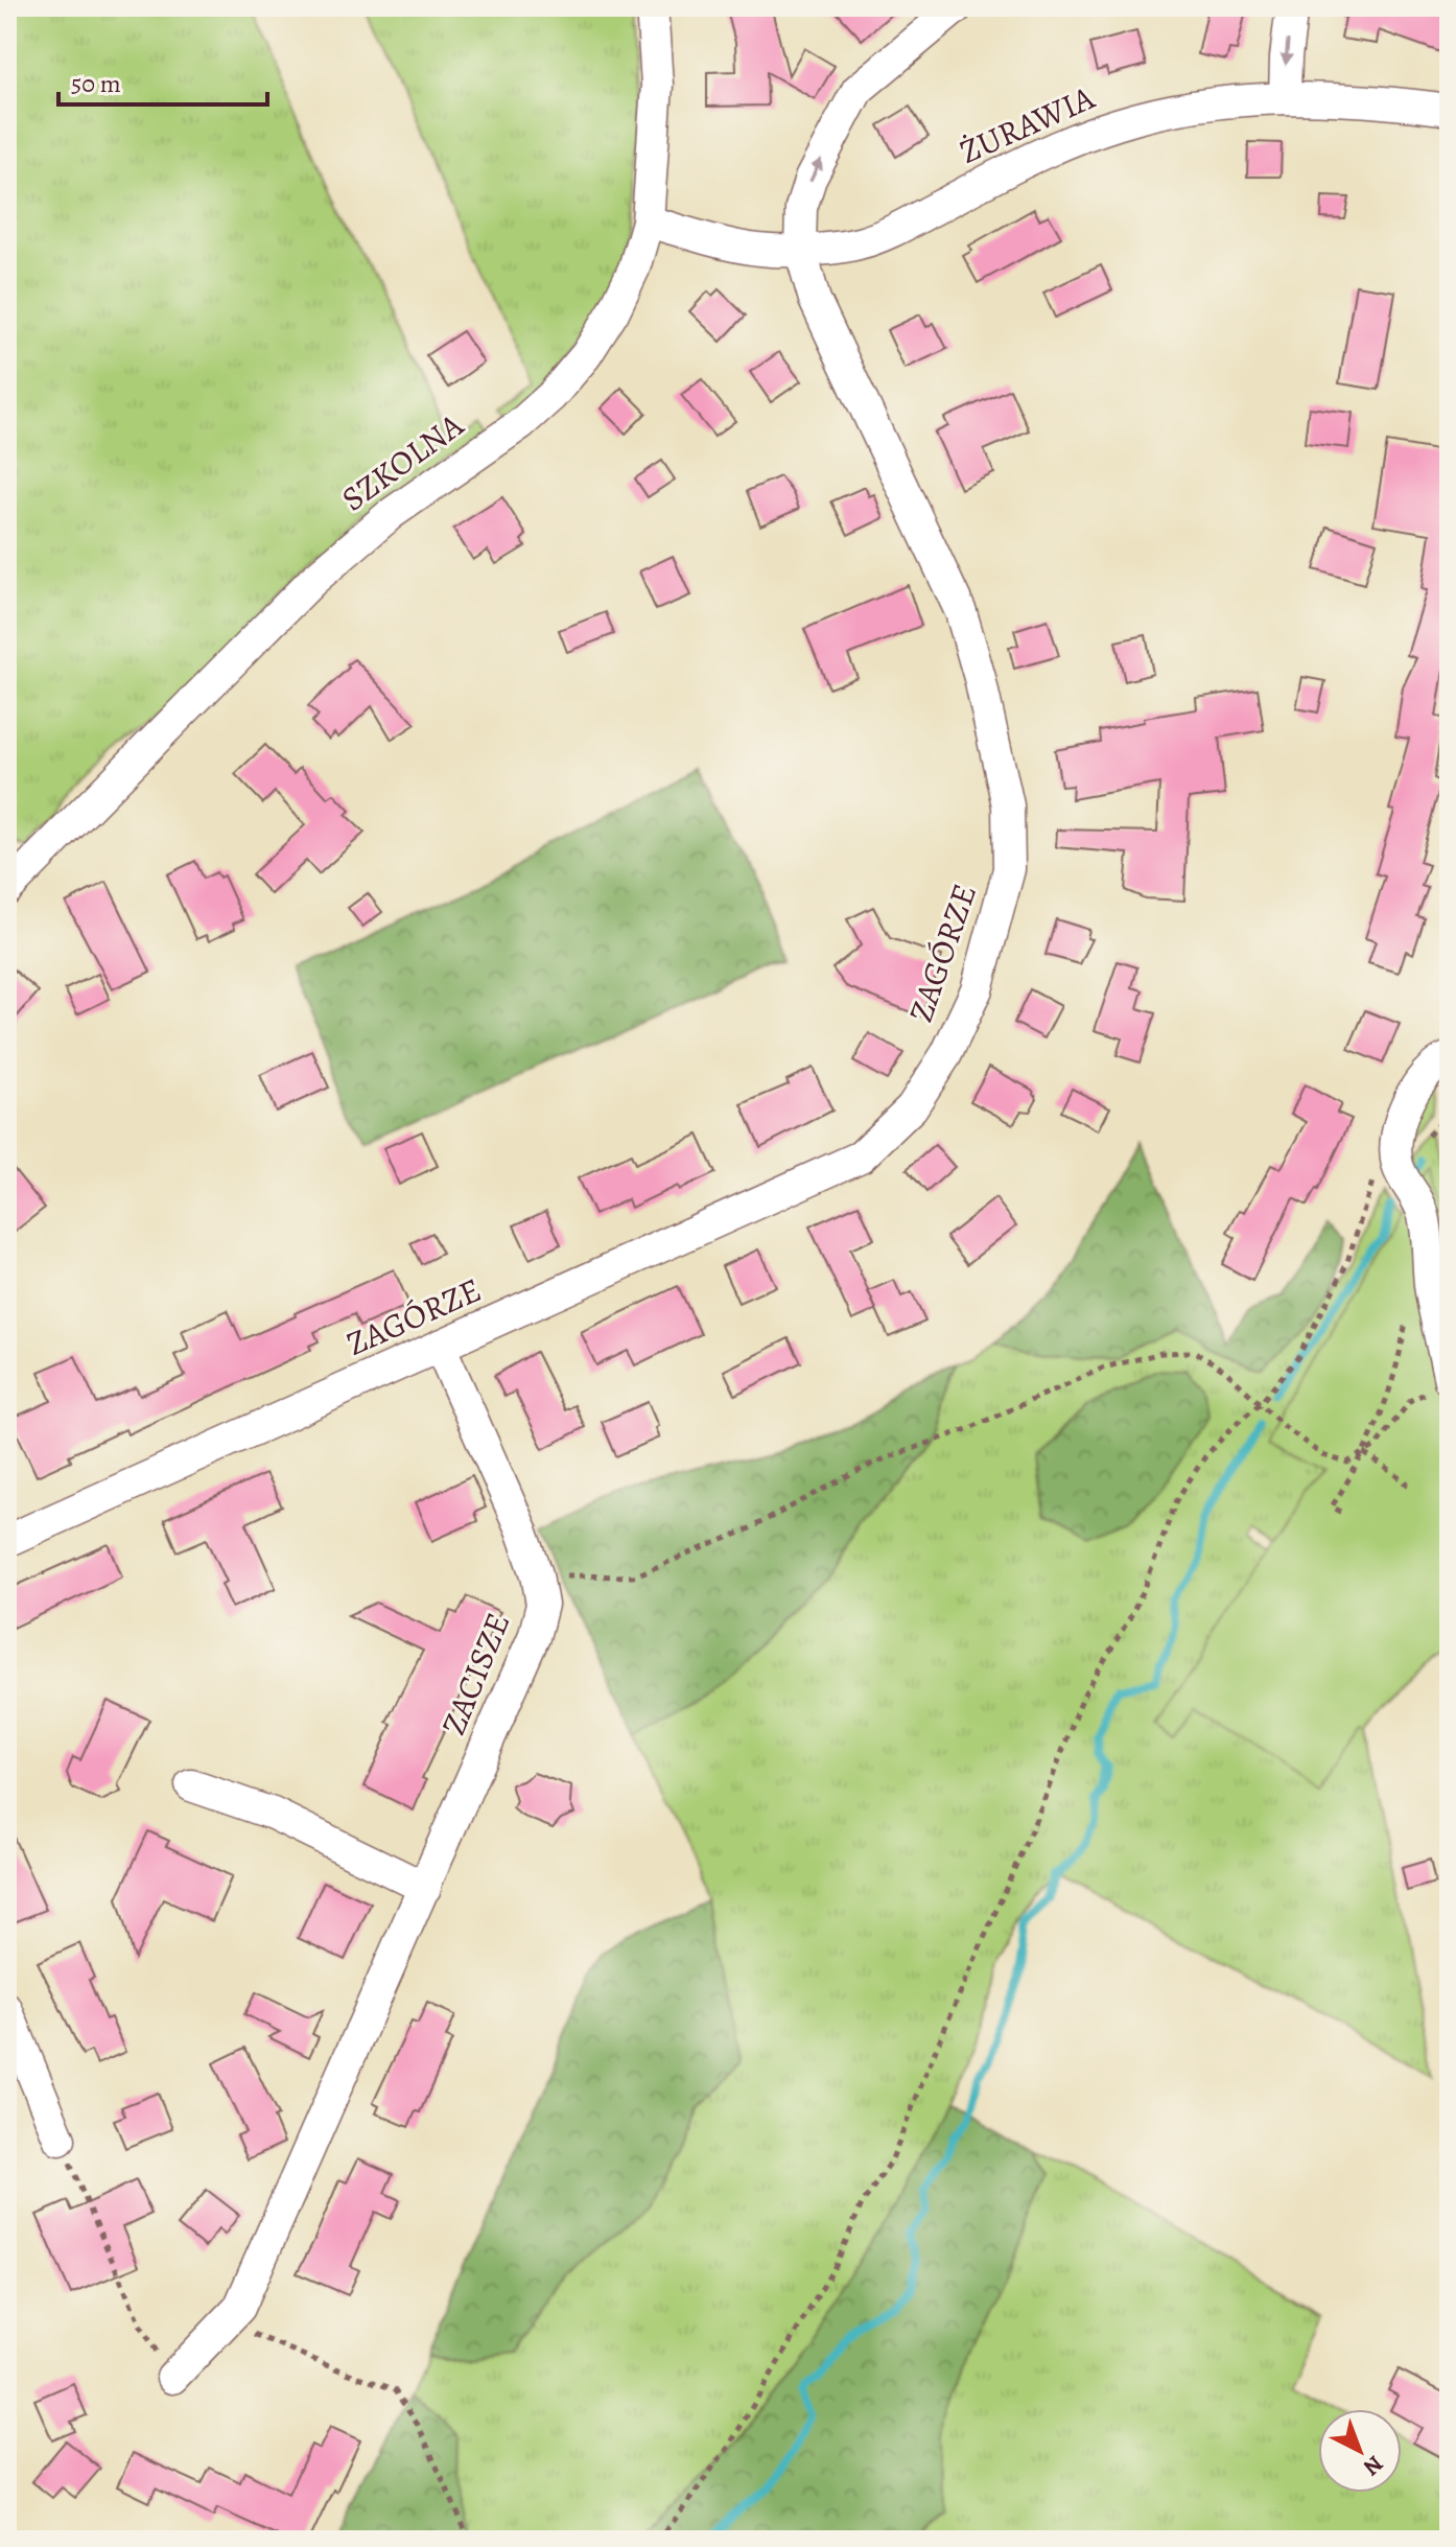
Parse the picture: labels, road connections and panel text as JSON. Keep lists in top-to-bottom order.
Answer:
{
  "streets": {
    "street": [
      "ŻURAWIA",
      "SZKOLNA",
      "ZAGÓRZE",
      "ZACISZE"
    ]
  },
  "crossings": [
    ["ŻURAWIA", "SZKOLNA"],
    ["ŻURAWIA", "ZAGÓRZE"],
    ["ZAGÓRZE", "ZACISZE"]
  ],
  "scale_bar": "50 m",
  "north": "bottom right"
}
